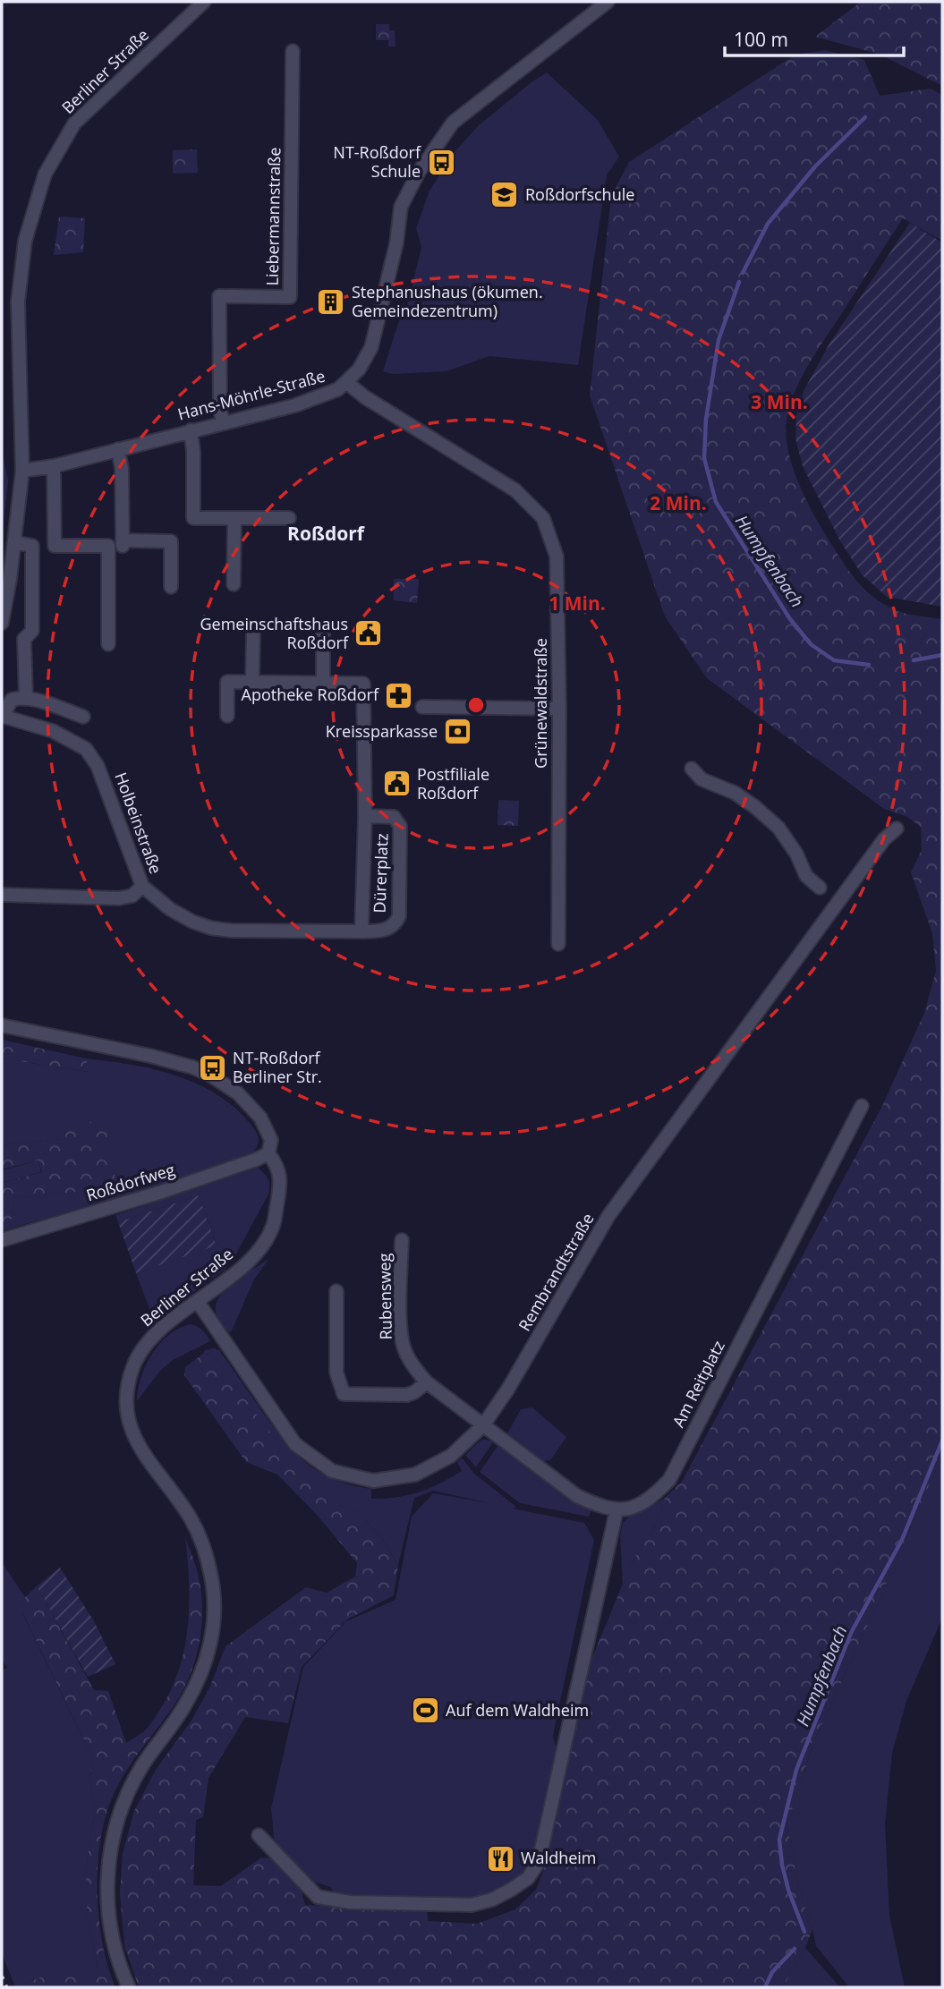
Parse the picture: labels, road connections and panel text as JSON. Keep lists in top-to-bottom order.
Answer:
{
  "streets": {
    "street": [
      "Berliner Straße",
      "Liebermannstraße",
      "Hans-Möhrle-Straße",
      "Grünewaldstraße",
      "Holbeinstraße",
      "Dürerplatz",
      "Roßdorfweg",
      "Rembrandtstraße",
      "Rubensweg",
      "Am Reitplatz"
    ]
  },
  "crossings": [
    ["Berliner Straße", "Hans-Möhrle-Straße"],
    ["Berliner Straße", "Roßdorfweg"],
    ["Berliner Straße", "Rembrandtstraße"],
    ["Liebermannstraße", "Hans-Möhrle-Straße"],
    ["Hans-Möhrle-Straße", "Grünewaldstraße"],
    ["Holbeinstraße", "Dürerplatz"],
    ["Rembrandtstraße", "Rubensweg"]
  ],
  "districts": ["Roßdorf"],
  "water": ["Humpfenbach"],
  "places": {
    "bus stop": ["NT-Roßdorf Schule", "NT-Roßdorf Berliner Str."],
    "school or university": ["Roßdorfschule"],
    "building": ["Stephanushaus (ökumen. Gemeindezentrum)"],
    "public building": ["Gemeinschaftshaus Roßdorf", "Postfiliale Roßdorf"],
    "pharmacy": ["Apotheke Roßdorf"],
    "bank": ["Kreissparkasse"],
    "sports": ["Auf dem Waldheim"],
    "restaurant": ["Waldheim"]
  },
  "scale_bar": "100 m",
  "rings": ["3 Min.", "2 Min.", "1 Min."]
}
